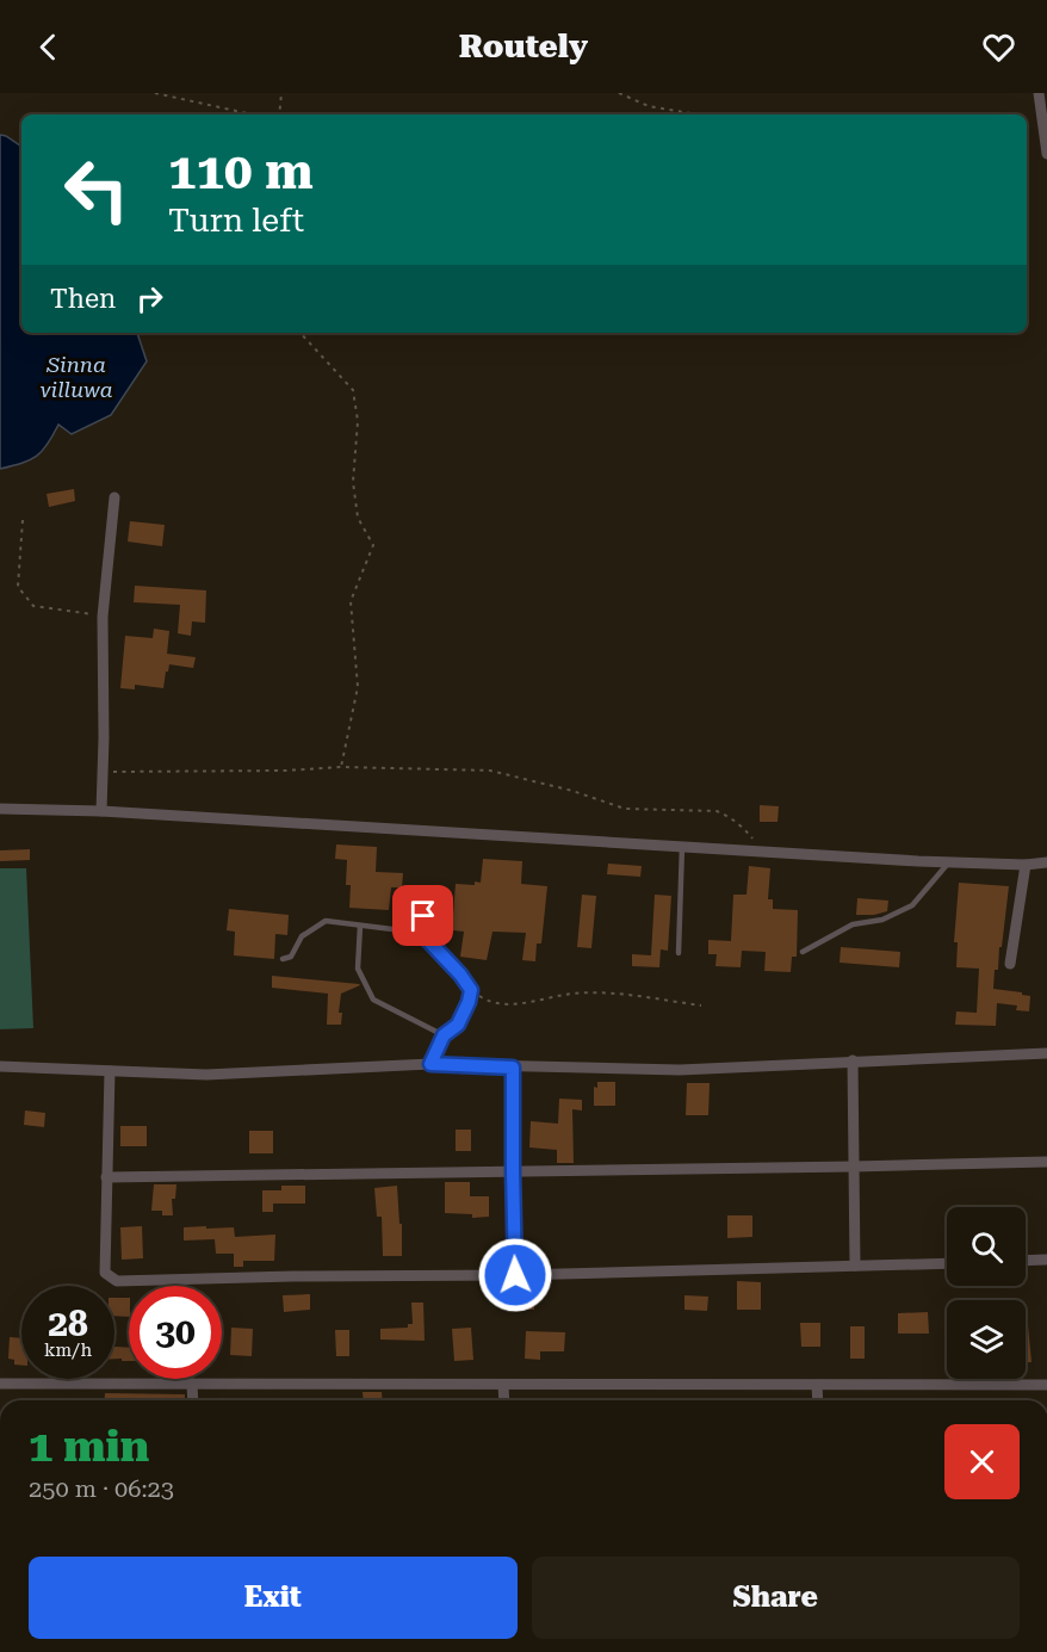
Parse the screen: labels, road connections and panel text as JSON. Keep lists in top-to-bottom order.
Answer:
{
  "water": ["Sinna villuwa"],
  "page": {
    "header": "Routely",
    "turn": ["110 m", "Turn left"],
    "then": "Then",
    "speed": "28 km/h",
    "limit": "30",
    "heading": ["1 min", "250 m · 06:23"],
    "buttons": ["Exit", "Share"]
  }
}
